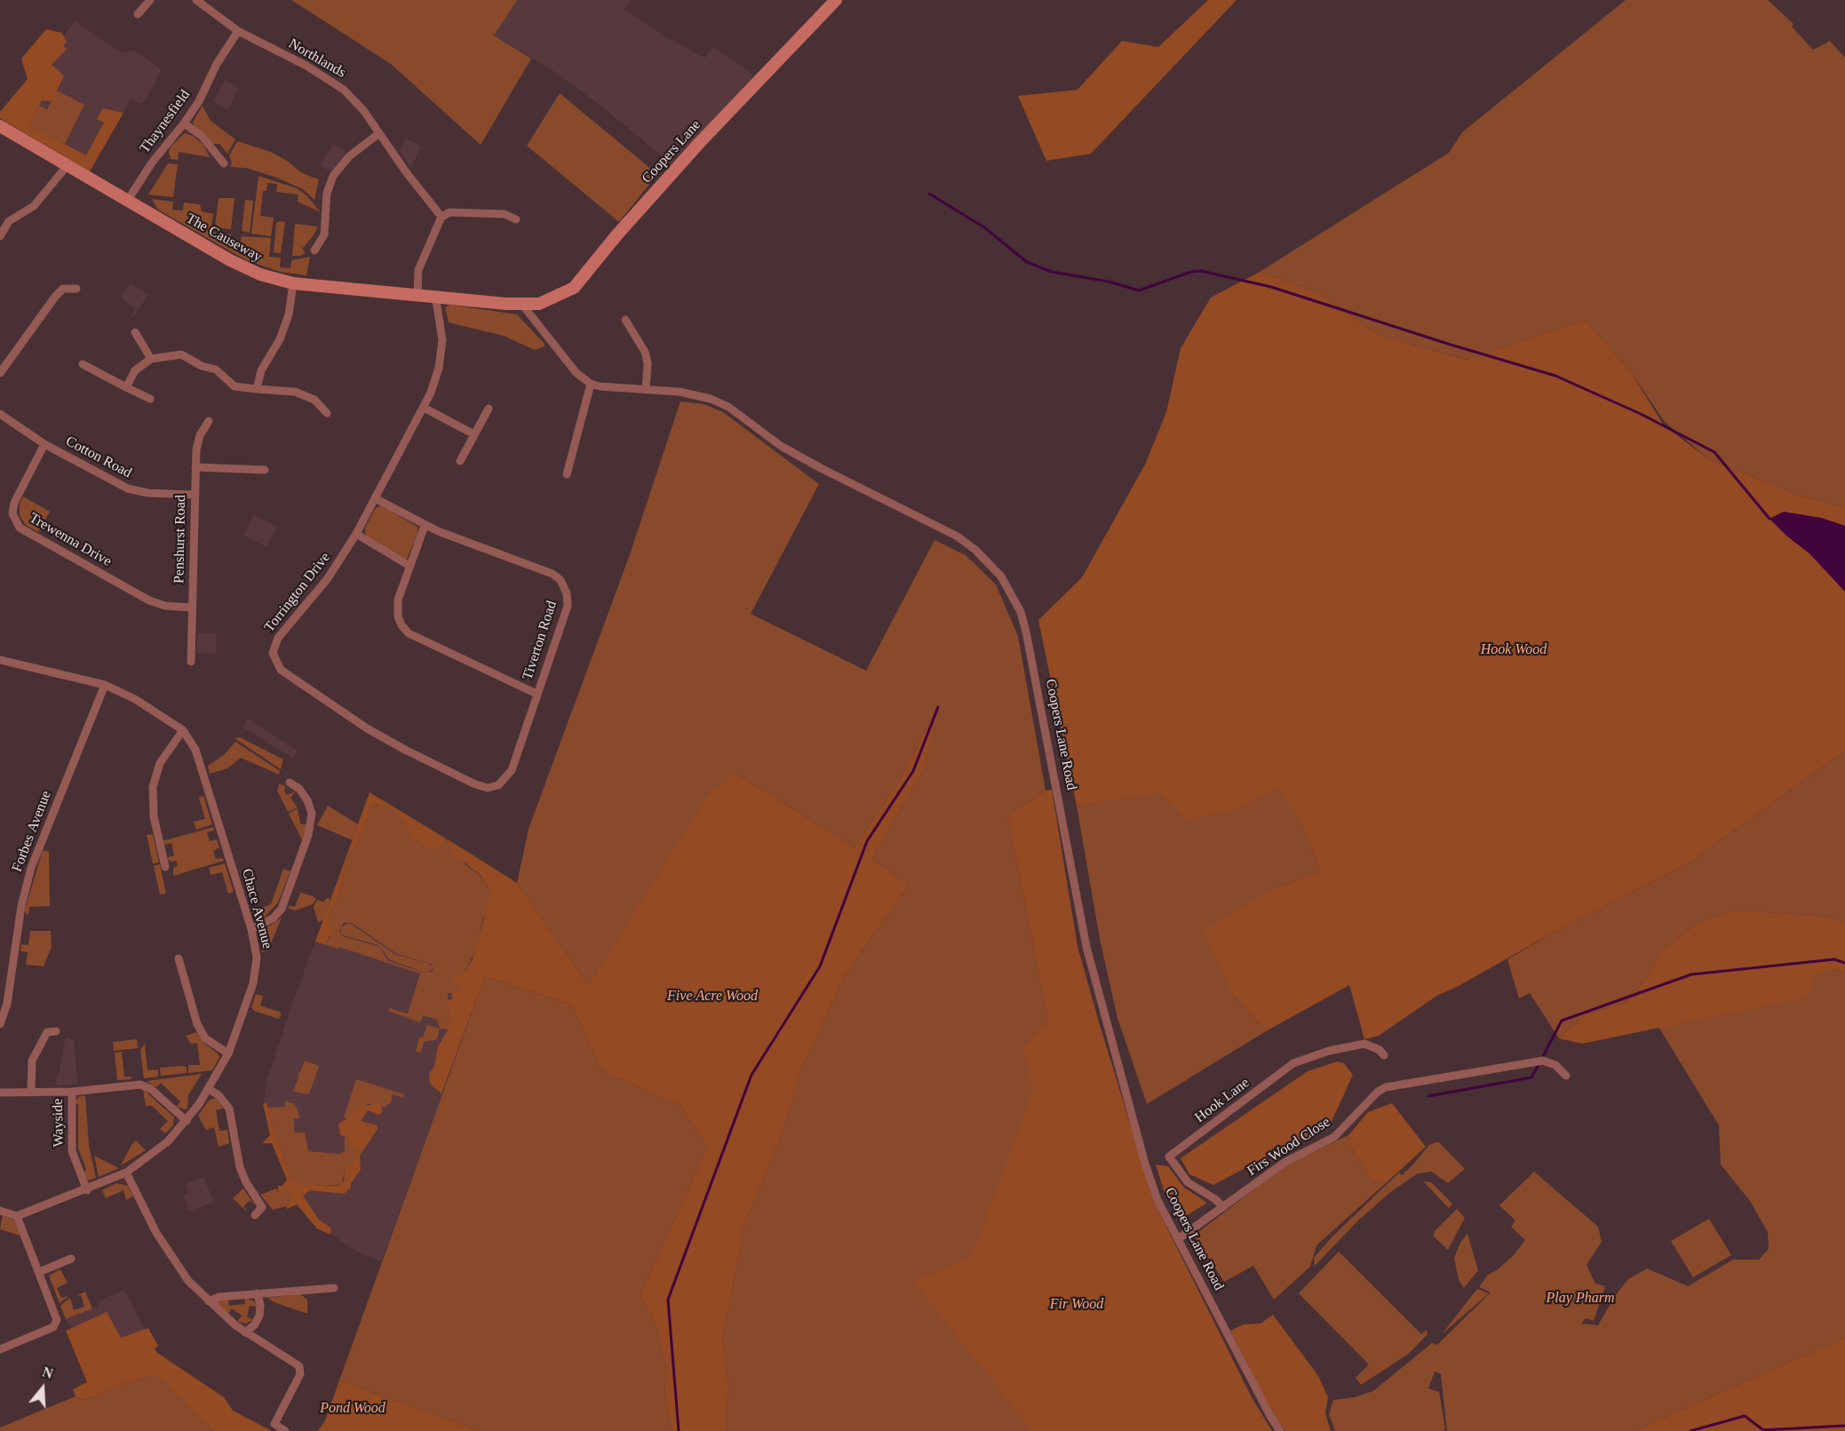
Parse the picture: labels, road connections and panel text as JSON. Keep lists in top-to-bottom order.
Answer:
{
  "streets": {
    "main road": ["Coopers Lane", "The Causeway"],
    "street": [
      "Northlands",
      "Thaynesfield",
      "Cotton Road",
      "Penshurst Road",
      "Trewenna Drive",
      "Torrington Drive",
      "Tiverton Road",
      "Coopers Lane Road",
      "Forbes Avenue",
      "Chace Avenue",
      "Hook Lane",
      "Wayside",
      "Firs Wood Close"
    ]
  },
  "crossings": [
    ["Northlands", "Thaynesfield"],
    ["Thaynesfield", "The Causeway"],
    ["Coopers Lane", "The Causeway"],
    ["The Causeway", "Torrington Drive"],
    ["Cotton Road", "Penshurst Road"],
    ["Cotton Road", "Trewenna Drive"],
    ["Penshurst Road", "Trewenna Drive"],
    ["Torrington Drive", "Tiverton Road"],
    ["Coopers Lane Road", "Firs Wood Close"],
    ["Forbes Avenue", "Chace Avenue"],
    ["Chace Avenue", "Wayside"],
    ["Hook Lane", "Firs Wood Close"]
  ],
  "parks": [
    "Hook Wood",
    "Five Acre Wood",
    "Play Pharm",
    "Fir Wood",
    "Pond Wood"
  ],
  "north": "top"
}
